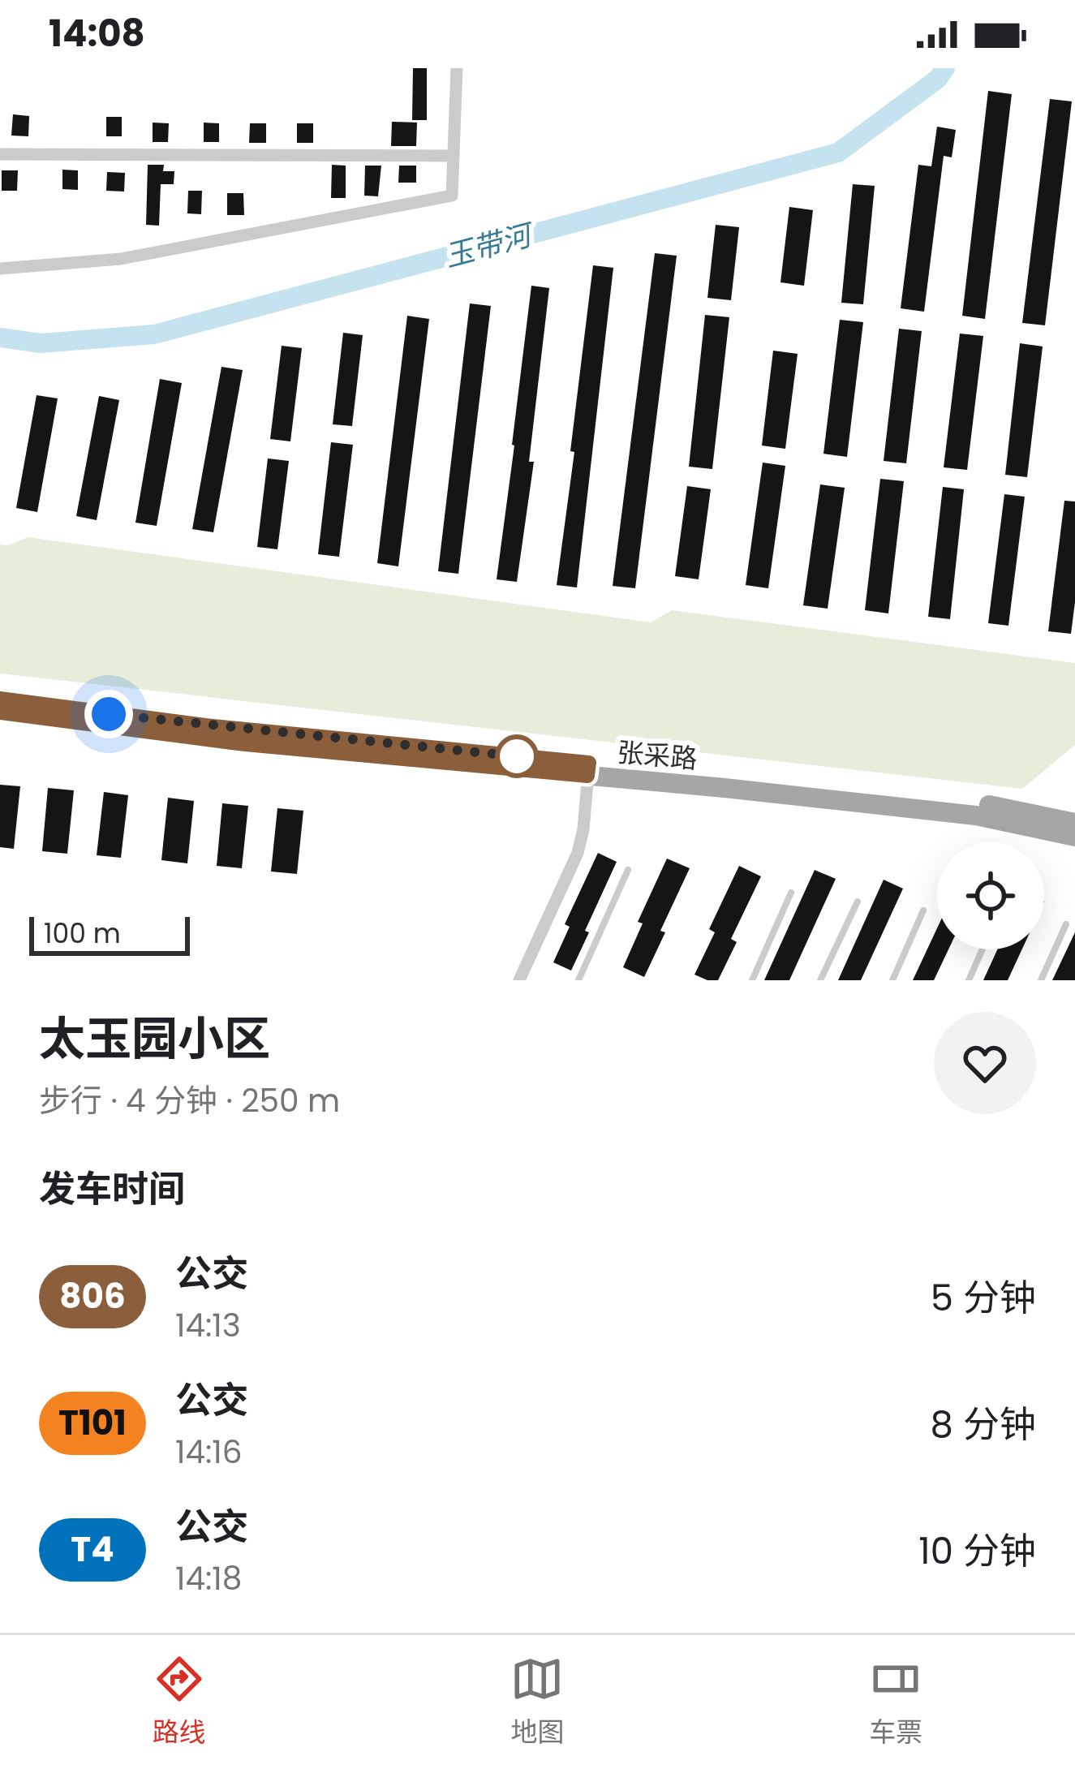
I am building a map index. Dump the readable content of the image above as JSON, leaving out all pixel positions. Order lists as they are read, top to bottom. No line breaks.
{"streets":{"main road":["张采路"]},"water":["玉带河"],"lines":["bus line 806"],"scale_bar":"100 m","page":{"status":"14:08","scale":"100 m","heading":[["太玉园小区","步行 · 4 分钟 · 250 m"],"发车时间"],"list":[{"mark":"806","name":"公交","note":"14:13","value":"5 分钟"},{"mark":"T101","name":"公交","note":"14:16","value":"8 分钟"},{"mark":"T4","name":"公交","note":"14:18","value":"10 分钟"}],"tabs":["路线","地图","车票"]}}
